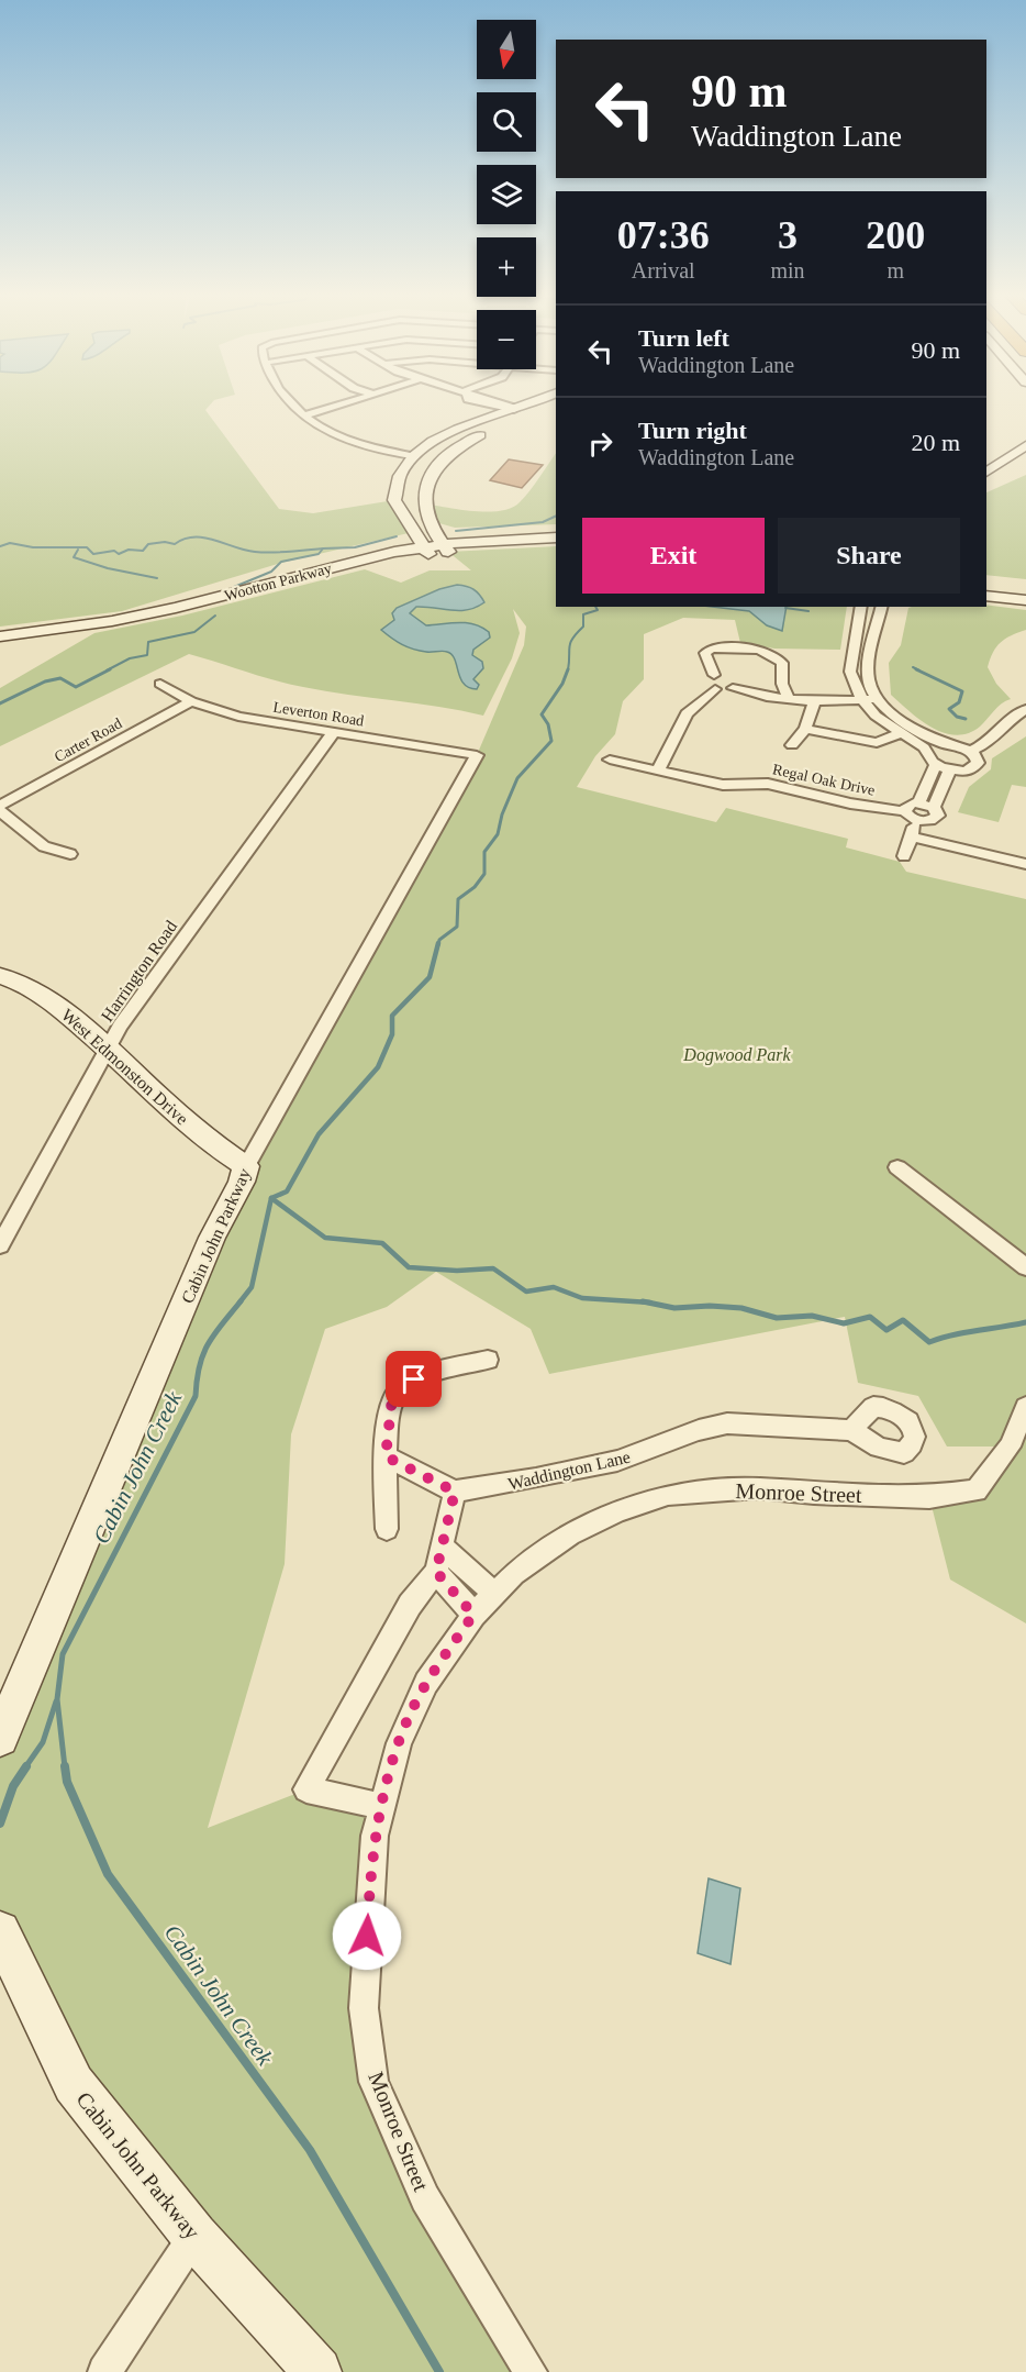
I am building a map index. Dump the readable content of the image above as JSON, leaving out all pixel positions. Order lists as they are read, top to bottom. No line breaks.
{"streets":{"street":["Wootton Parkway","Leverton Road","Carter Road","Regal Oak Drive","Harrington Road","West Edmonston Drive","Cabin John Parkway","Waddington Lane","Monroe Street"]},"crossings":[["Leverton Road","Carter Road"],["Leverton Road","Harrington Road"],["Leverton Road","Cabin John Parkway"],["Harrington Road","West Edmonston Drive"],["West Edmonston Drive","Cabin John Parkway"]],"water":["Cabin John Creek"],"parks":["Dogwood Park"],"north":"bottom","page":{"map_buttons":["+","−"],"turn":["90 m","Waddington Lane"],"eta":["07:36","Arrival","3","min","200","m"],"list":[{"name":"Turn left","note":"Waddington Lane","value":"90 m"},{"name":"Turn right","note":"Waddington Lane","value":"20 m"}],"buttons":["Exit","Share"]}}
